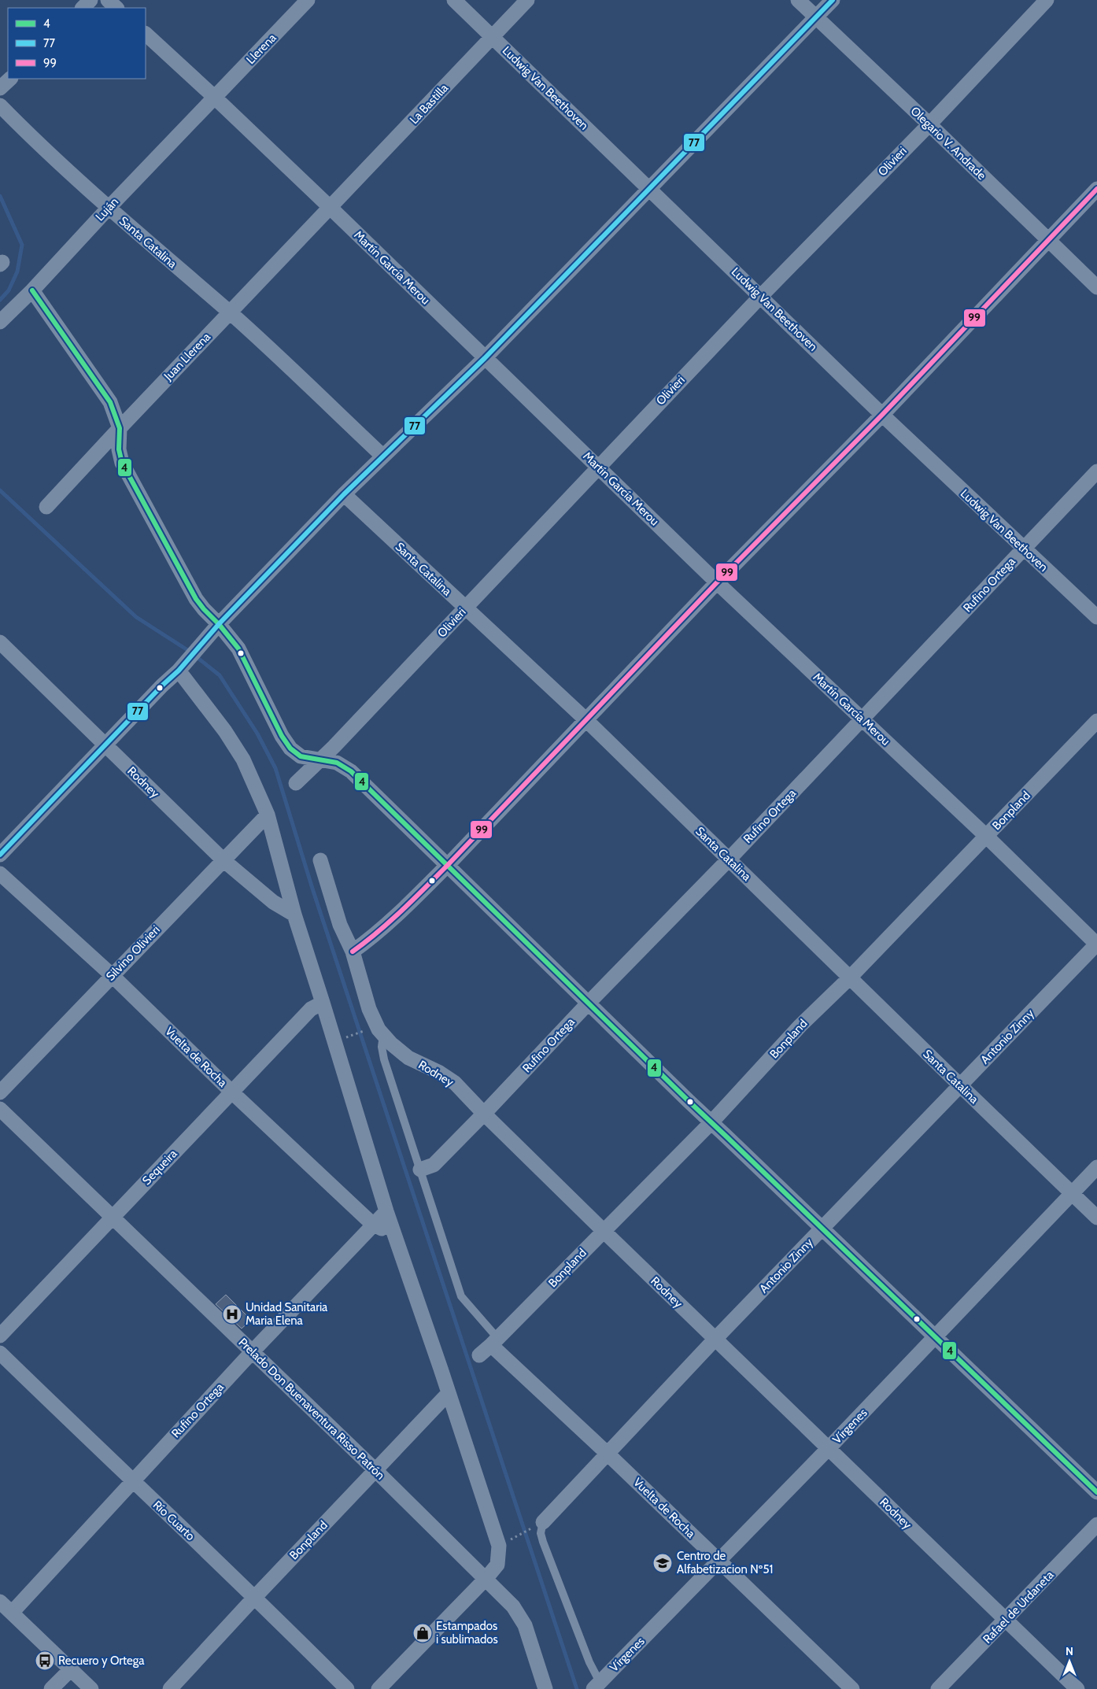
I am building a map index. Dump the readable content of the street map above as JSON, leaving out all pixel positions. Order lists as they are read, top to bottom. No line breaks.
{"streets":{"street":["Llerena","Ludwig Van Beethoven","La Bastilla","Olegario V. Andrade","Olivieri","Luján","Santa Catalina","Martín García Merou","Juan Llerena","Rufino Ortega","Rodney","Bonpland","Silvino Olivieri","Antonio Zinny","Vuelta de Rocha","Sequeira","Prelado Don Buenaventura Risso Patrón","Vírgenes","Río Cuarto","Rafael de Urdaneta"]},"crossings":[["Llerena","Luján"],["Llerena","Martín García Merou"],["Ludwig Van Beethoven","La Bastilla"],["Ludwig Van Beethoven","Olivieri"],["Ludwig Van Beethoven","Rufino Ortega"],["La Bastilla","Martín García Merou"],["La Bastilla","Juan Llerena"],["Olegario V. Andrade","Olivieri"],["Olivieri","Santa Catalina"],["Olivieri","Martín García Merou"],["Luján","Santa Catalina"],["Luján","Martín García Merou"],["Santa Catalina","Juan Llerena"],["Santa Catalina","Rufino Ortega"],["Santa Catalina","Bonpland"],["Santa Catalina","Antonio Zinny"],["Santa Catalina","Vírgenes"],["Martín García Merou","Juan Llerena"],["Martín García Merou","Rufino Ortega"],["Martín García Merou","Bonpland"],["Martín García Merou","Antonio Zinny"],["Rufino Ortega","Rodney"],["Rufino Ortega","Vuelta de Rocha"],["Rufino Ortega","Prelado Don Buenaventura Risso Patrón"],["Rufino Ortega","Río Cuarto"],["Rodney","Bonpland"],["Rodney","Silvino Olivieri"],["Rodney","Antonio Zinny"],["Rodney","Vírgenes"],["Rodney","Rafael de Urdaneta"],["Bonpland","Vuelta de Rocha"],["Bonpland","Prelado Don Buenaventura Risso Patrón"],["Bonpland","Río Cuarto"],["Silvino Olivieri","Vuelta de Rocha"],["Antonio Zinny","Vuelta de Rocha"],["Vuelta de Rocha","Sequeira"],["Vuelta de Rocha","Vírgenes"],["Sequeira","Prelado Don Buenaventura Risso Patrón"]],"places":{"hospital":["Unidad Sanitaria Maria Elena"],"school or university":["Centro de Alfabetizacion Nº51"],"shop":["Estampados i sublimados"],"bus stop":["Recuero y Ortega"]},"lines":["transit line 77","transit line 99","transit line 4"],"legend":["4","77","99"],"north":"top"}
